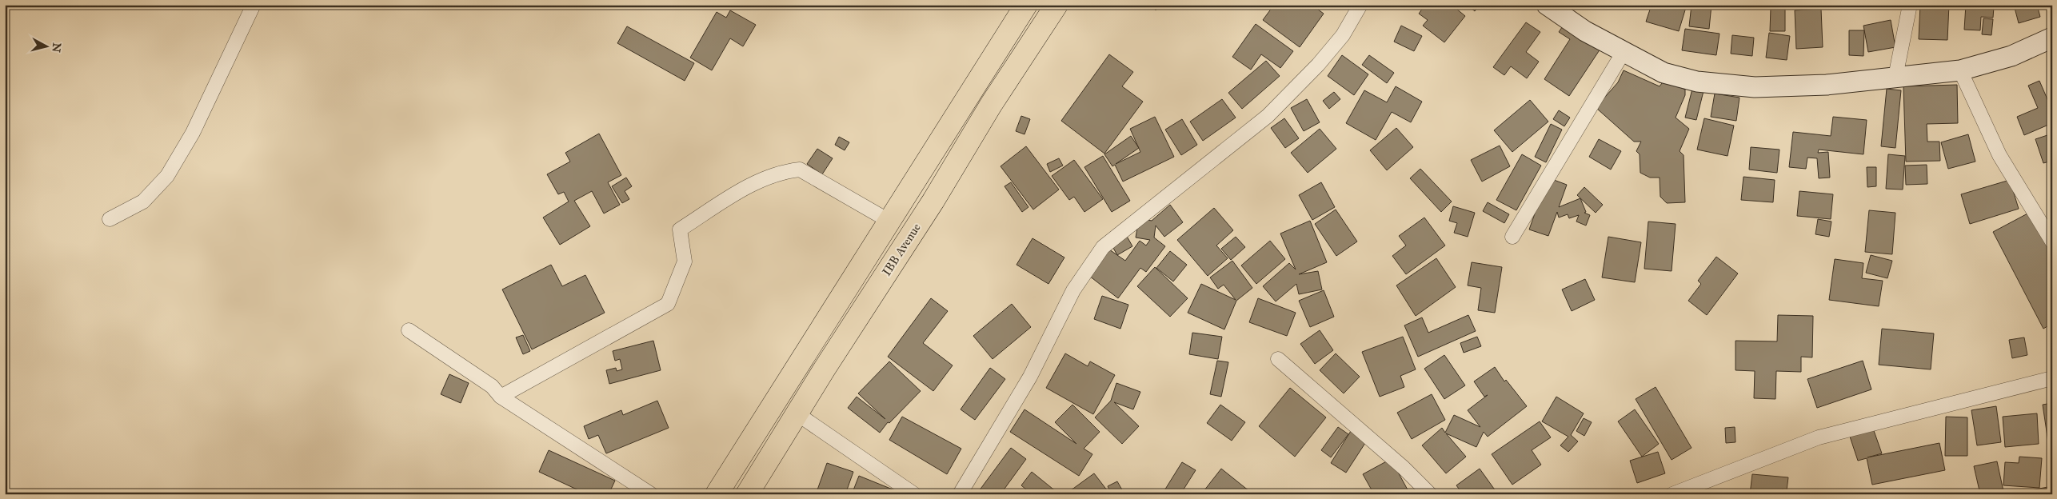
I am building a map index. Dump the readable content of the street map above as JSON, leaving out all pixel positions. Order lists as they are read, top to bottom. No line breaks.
{"streets":{"main road":["IBB Avenue"]},"north":"right"}
